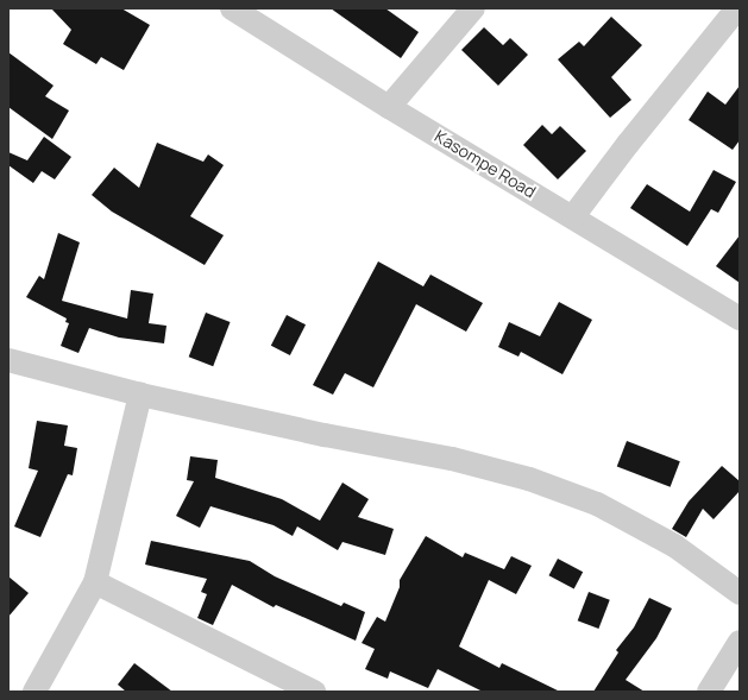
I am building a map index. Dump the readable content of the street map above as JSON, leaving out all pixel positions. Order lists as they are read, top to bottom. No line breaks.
{"streets":{"street":["Kasompe Road"]}}
